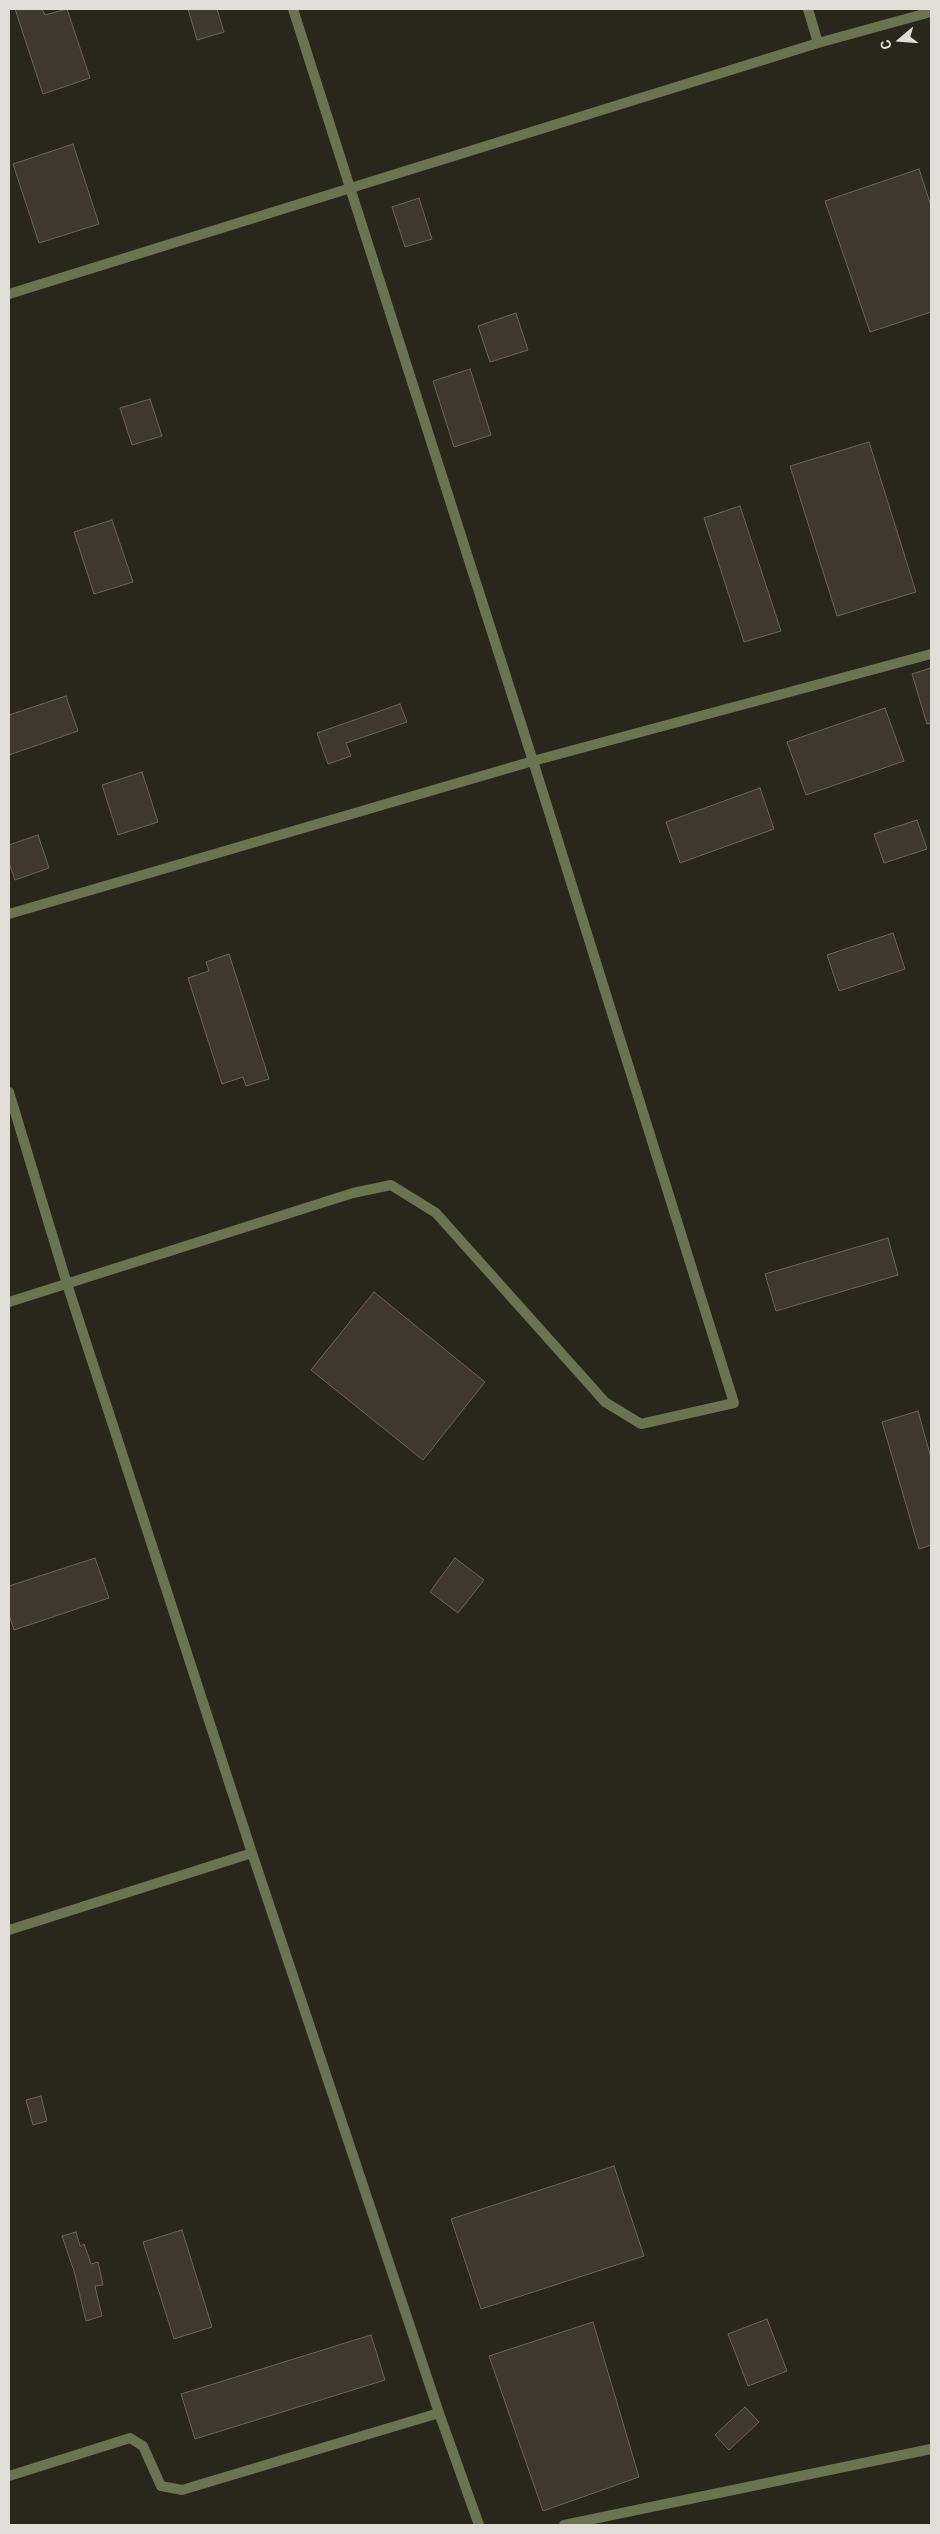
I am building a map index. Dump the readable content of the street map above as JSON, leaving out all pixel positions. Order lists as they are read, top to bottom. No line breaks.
{"north":"left"}
